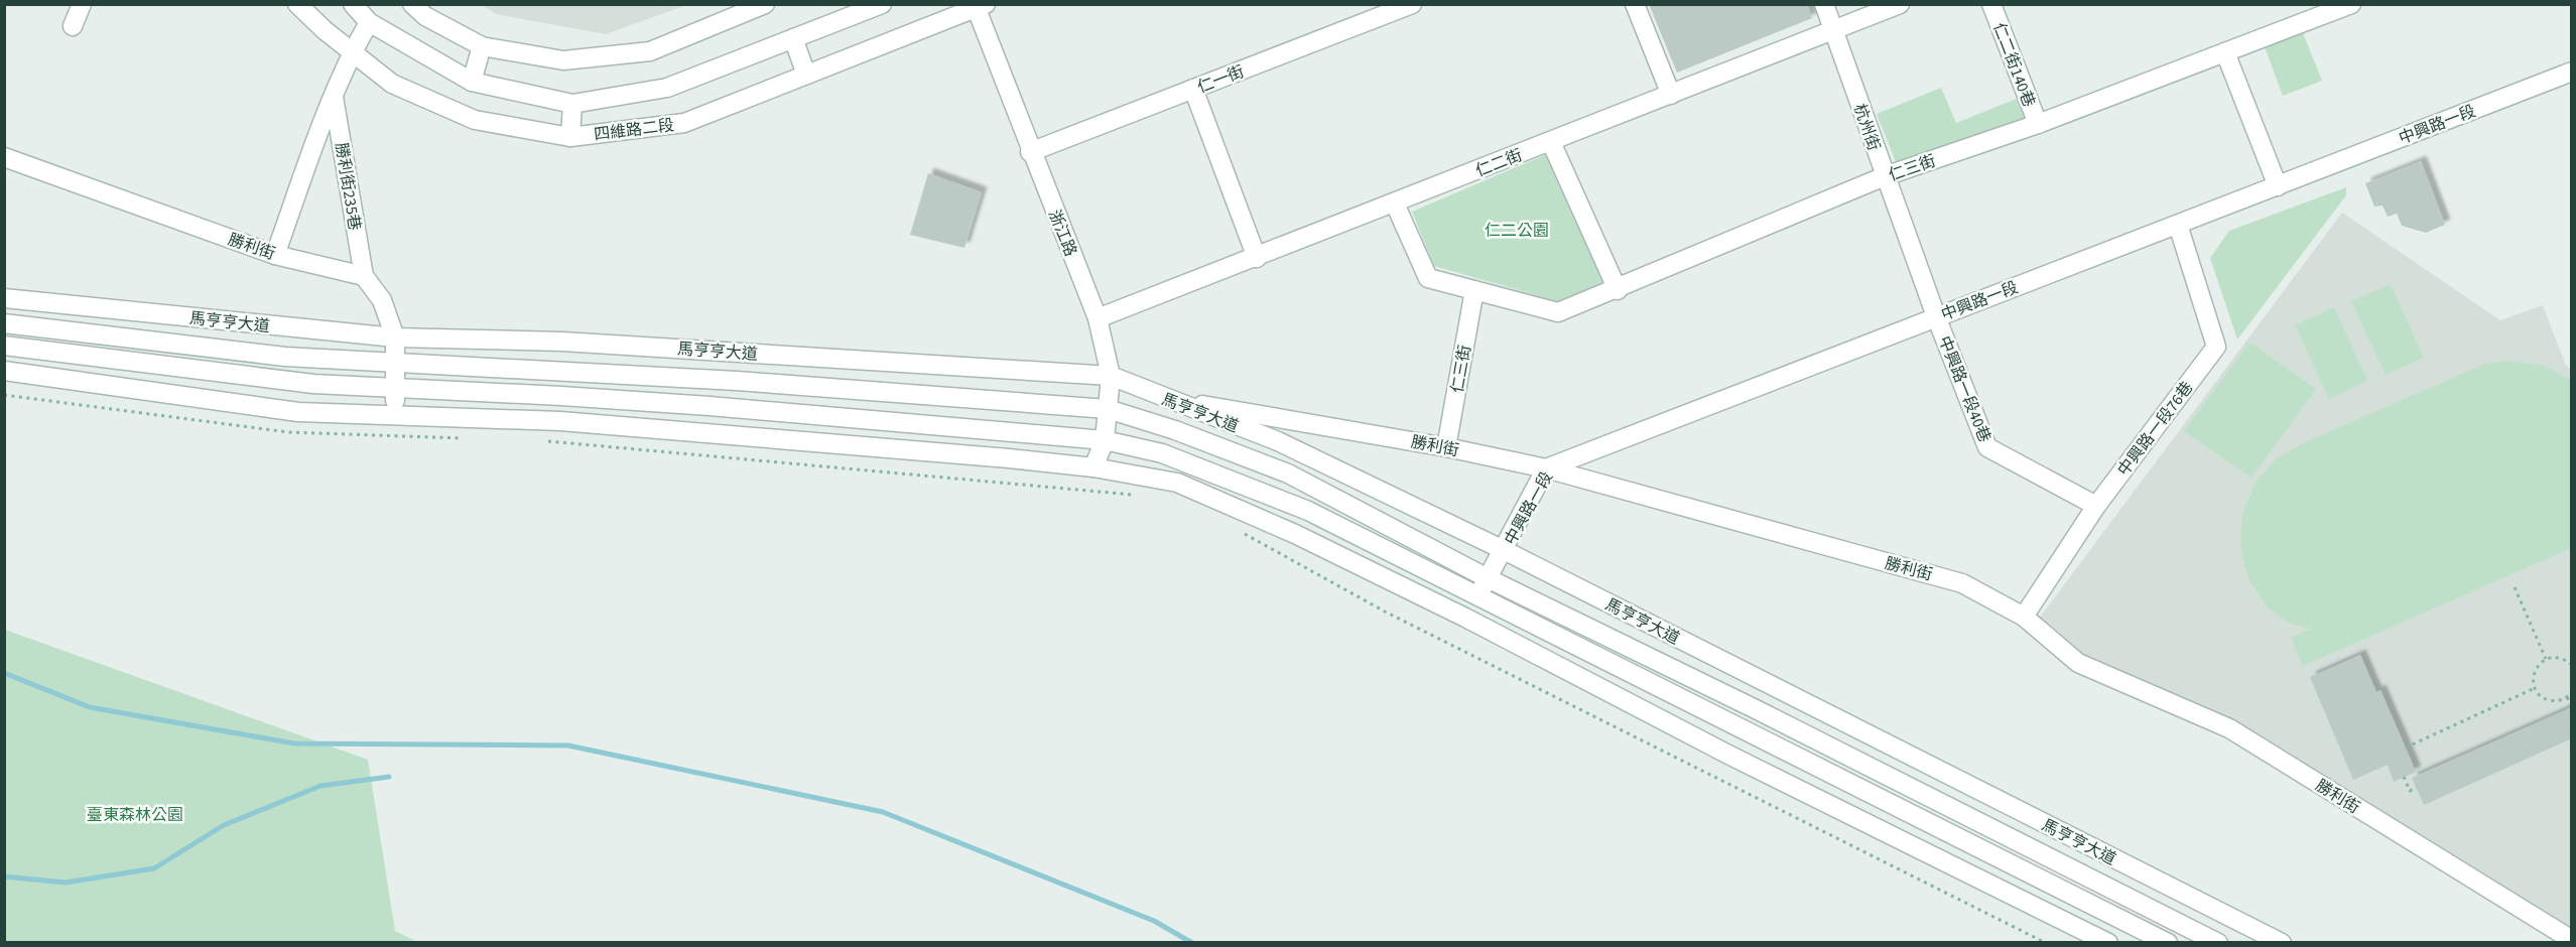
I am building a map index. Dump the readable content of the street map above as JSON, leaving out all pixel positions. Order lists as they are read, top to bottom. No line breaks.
{"streets":{"street":["仁二街140巷","仁一街","中興路一段","杭州街","四維路二段","仁二街","仁三街","勝利街235巷","浙江路","勝利街","馬亨亨大道","中興路一段40巷","中興路一段76巷"]},"crossings":[["仁二街140巷","仁三街"],["仁一街","浙江路"],["中興路一段","杭州街"],["中興路一段","勝利街"],["中興路一段","馬亨亨大道"],["中興路一段","中興路一段40巷"],["中興路一段","中興路一段76巷"],["杭州街","仁二街"],["杭州街","仁三街"],["杭州街","中興路一段40巷"],["四維路二段","浙江路"],["仁二街","仁三街"],["仁二街","浙江路"],["仁三街","勝利街"],["勝利街235巷","勝利街"],["浙江路","馬亨亨大道"],["勝利街","馬亨亨大道"],["勝利街","中興路一段76巷"],["中興路一段40巷","中興路一段76巷"]],"parks":["仁二公園","臺東森林公園"]}
